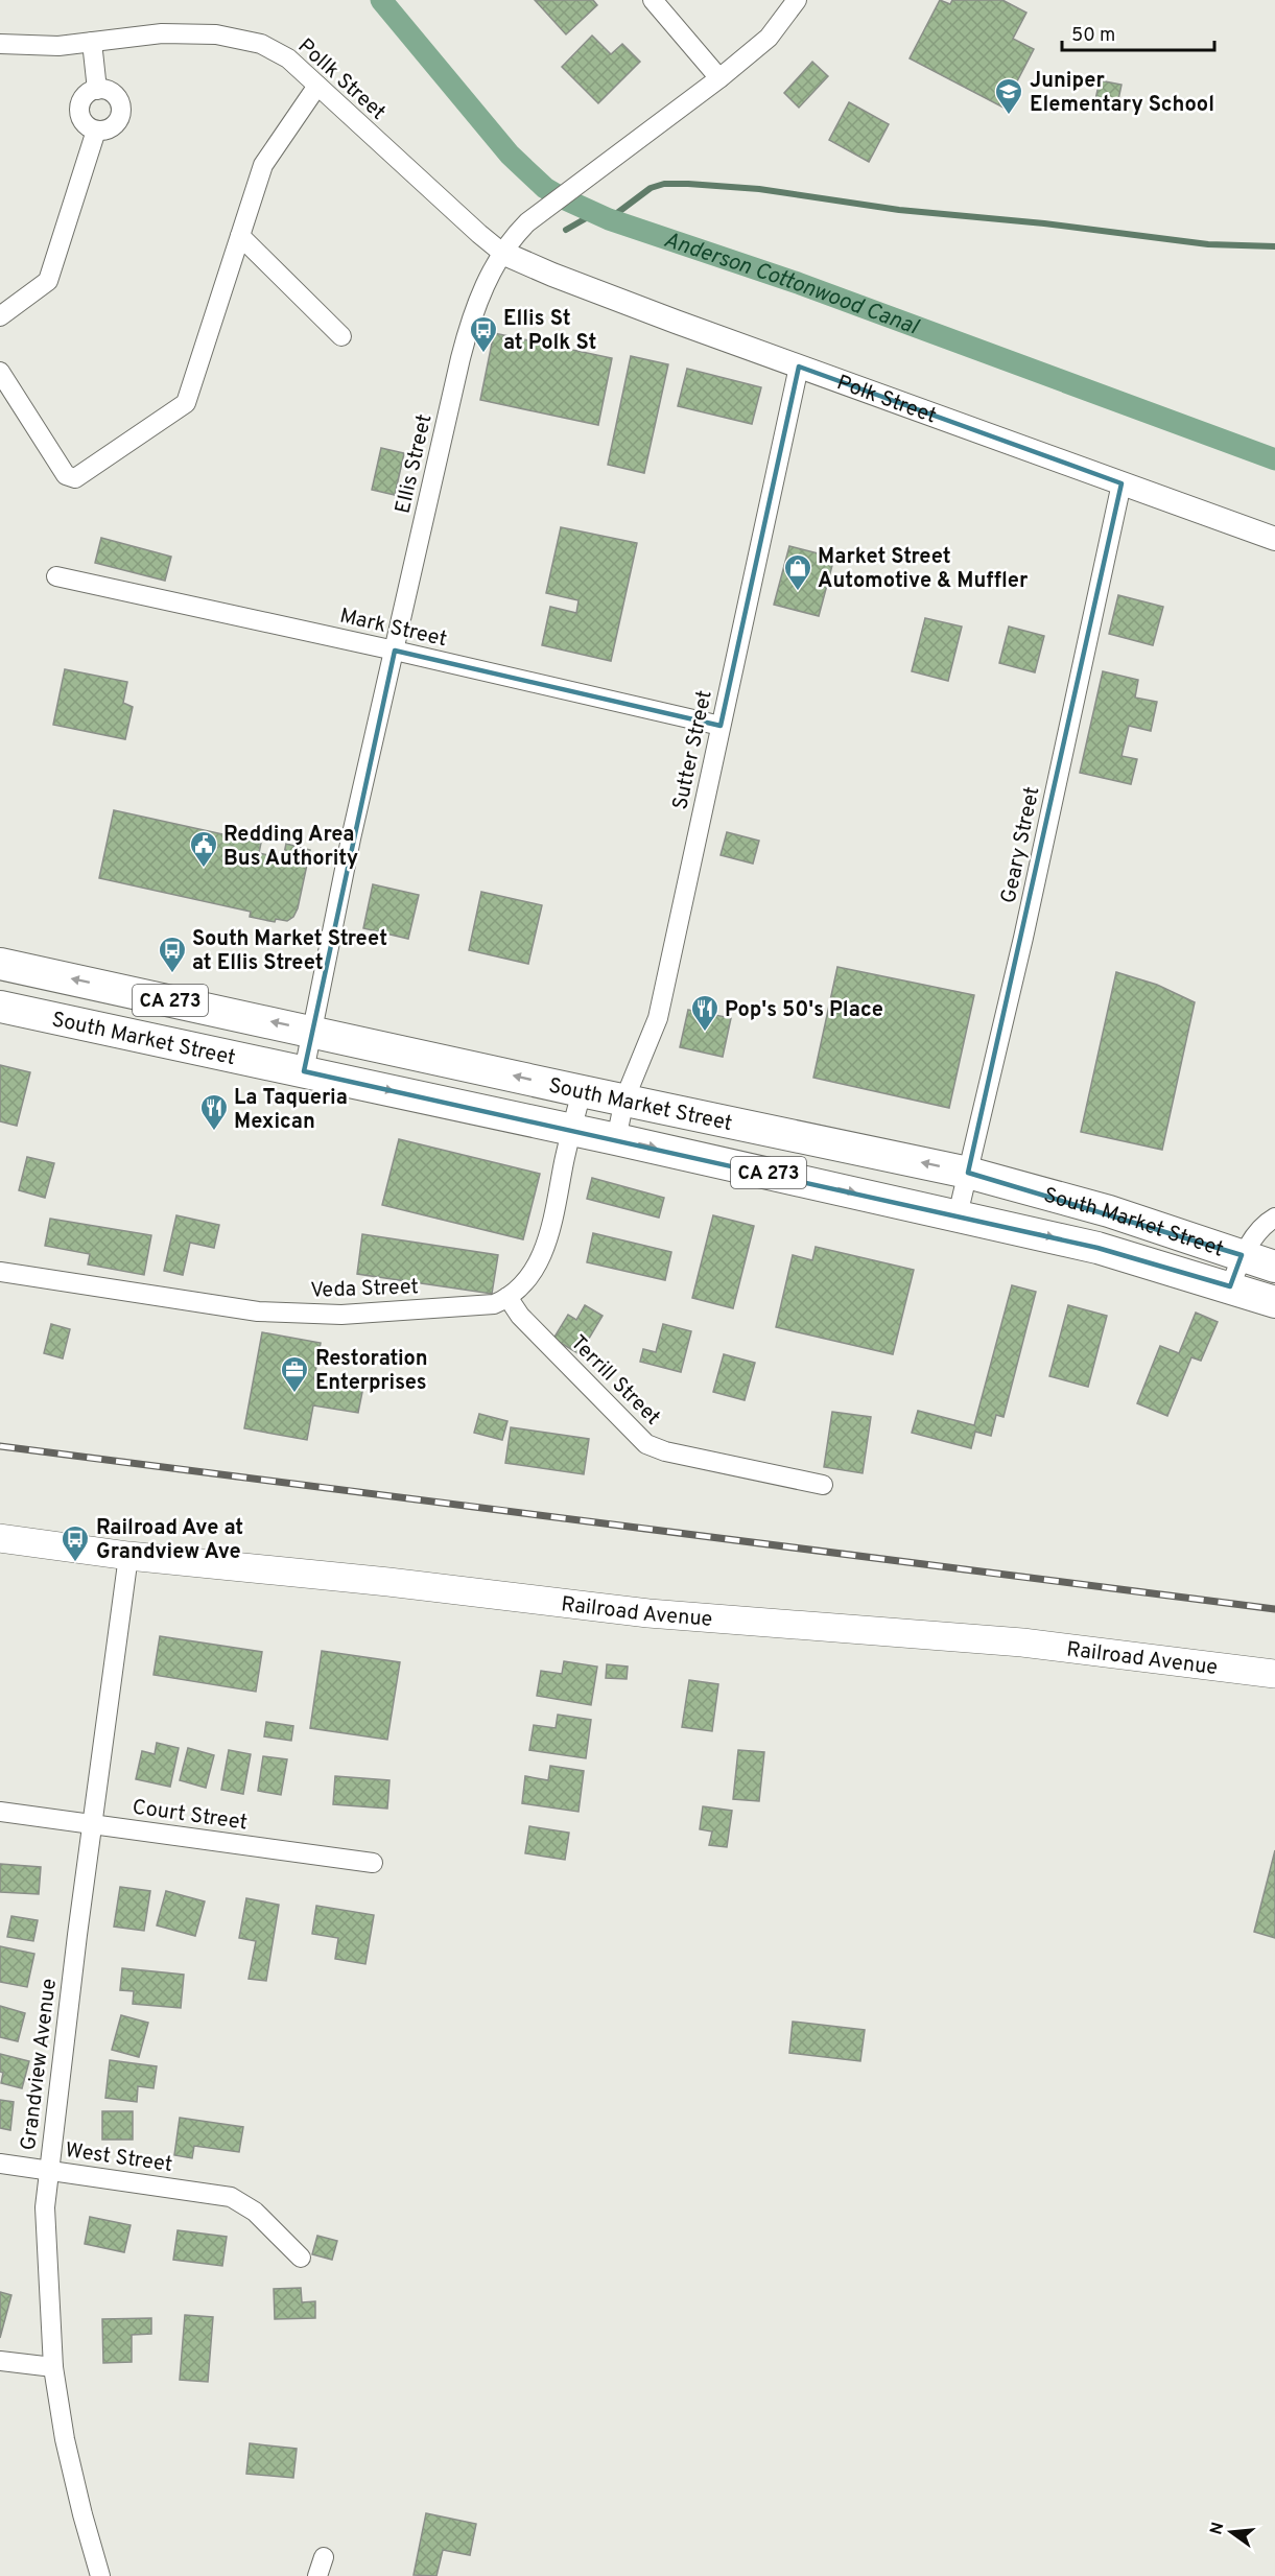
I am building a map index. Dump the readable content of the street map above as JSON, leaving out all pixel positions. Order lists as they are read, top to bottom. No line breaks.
{"streets":{"main road":["CA 273","South Market Street","Railroad Avenue"],"street":["Pollk Street","Polk Street","Ellis Street","Mark Street","Sutter Street","Geary Street","Veda Street","Terrill Street","Court Street","Grandview Avenue","West Street"]},"crossings":[["Pollk Street","Polk Street"],["Pollk Street","Ellis Street"],["Polk Street","Ellis Street"],["Polk Street","Sutter Street"],["Polk Street","Geary Street"],["Ellis Street","Mark Street"],["Ellis Street","South Market Street"],["Mark Street","Sutter Street"],["Sutter Street","South Market Street"],["Geary Street","South Market Street"],["South Market Street","Veda Street"],["Veda Street","Terrill Street"],["Railroad Avenue","Grandview Avenue"],["Court Street","Grandview Avenue"],["Grandview Avenue","West Street"]],"water":["Anderson Cottonwood Canal"],"places":{"school or university":["Juniper Elementary School"],"bus stop":["Ellis St at Polk St","South Market Street at Ellis Street","Railroad Ave at Grandview Ave"],"shop":["Market Street Automotive & Muffler"],"public building":["Redding Area Bus Authority"],"restaurant":["Pop's 50's Place","La Taqueria Mexican"],"office":["Restoration Enterprises"]},"scale_bar":"50 m","north":"left"}
